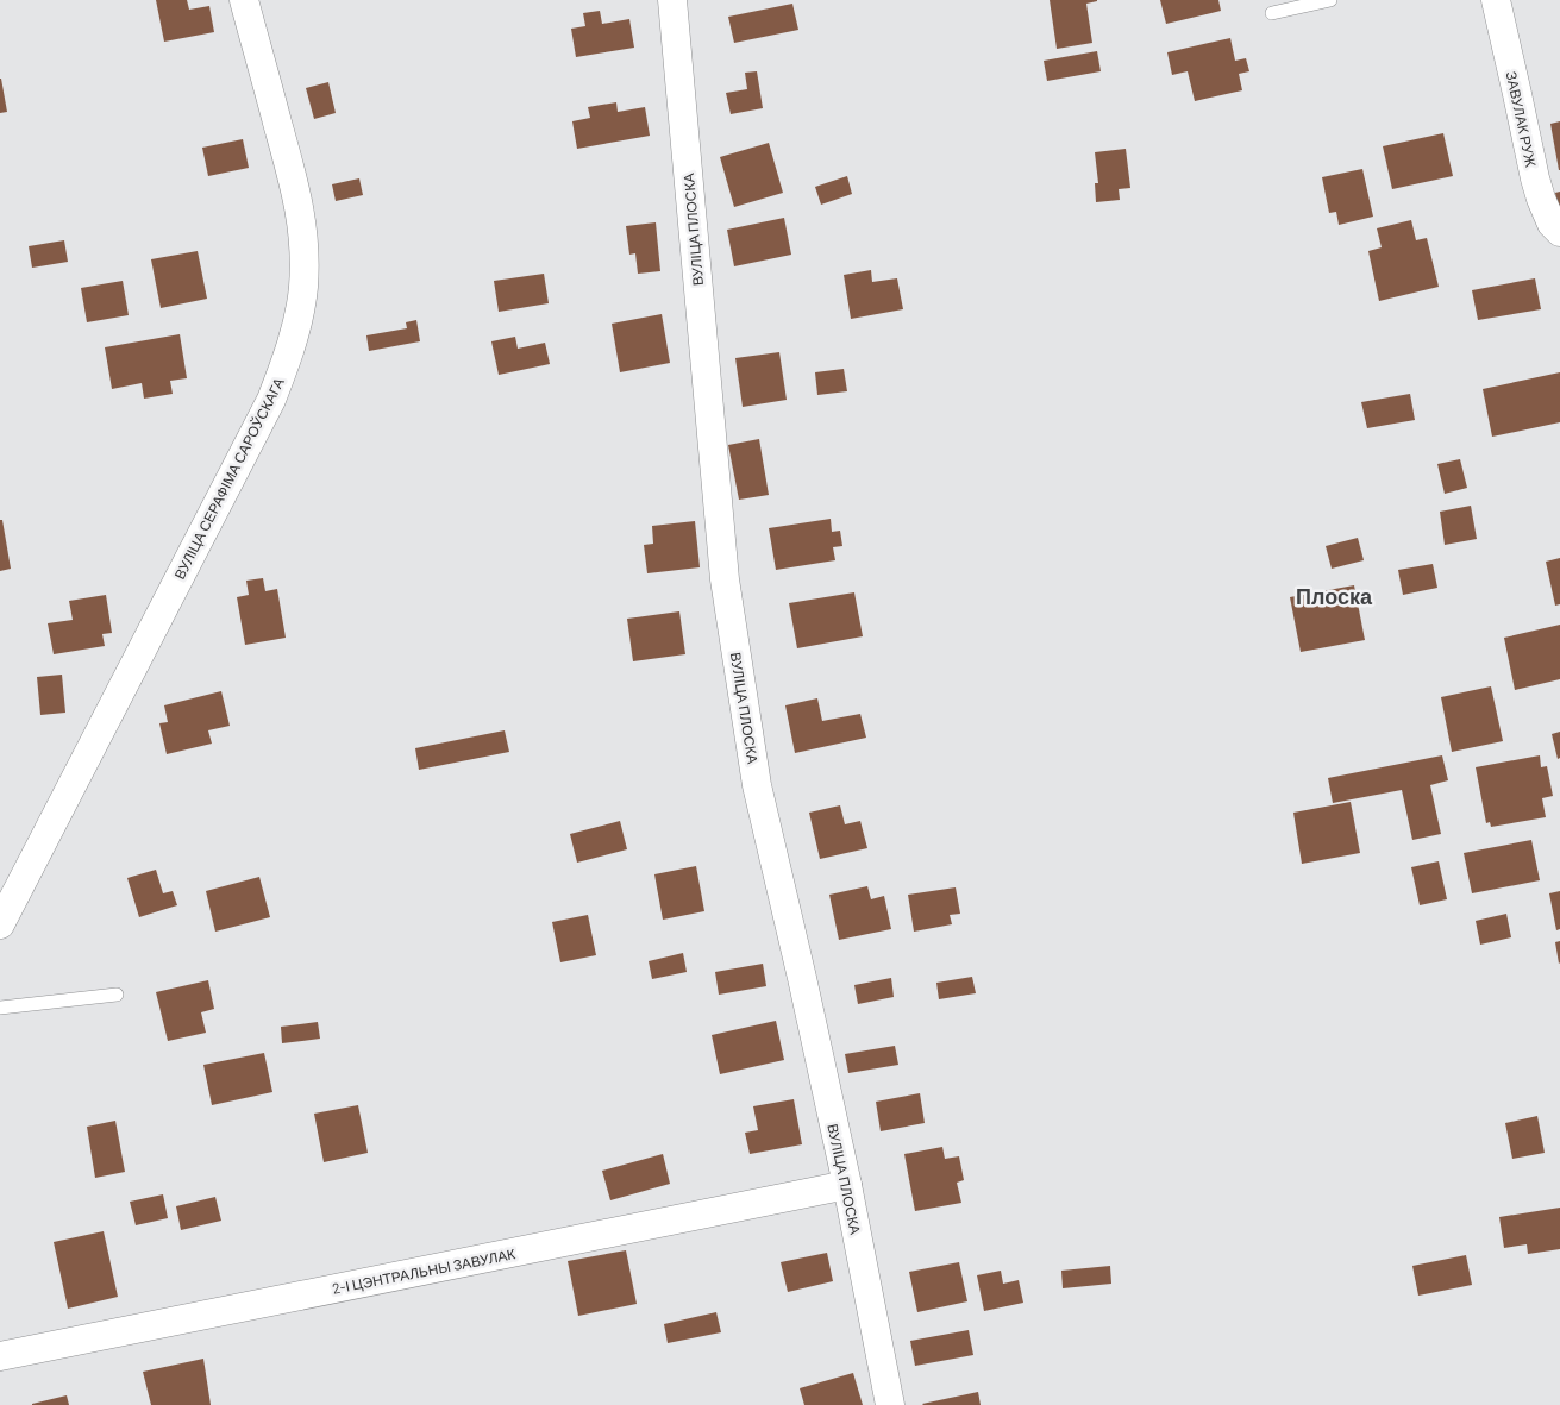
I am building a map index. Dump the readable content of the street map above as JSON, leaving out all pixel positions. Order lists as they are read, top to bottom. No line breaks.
{"streets":{"street":["ЗАВУЛАК РУЖ","ВУЛІЦА ПЛОСКА","ВУЛІЦА СЕРАФІМА САРОЎСКАГА","2-І ЦЭНТРАЛЬНЫ ЗАВУЛАК"]},"crossings":[["ВУЛІЦА ПЛОСКА","2-І ЦЭНТРАЛЬНЫ ЗАВУЛАК"]],"districts":["Плоска"]}
